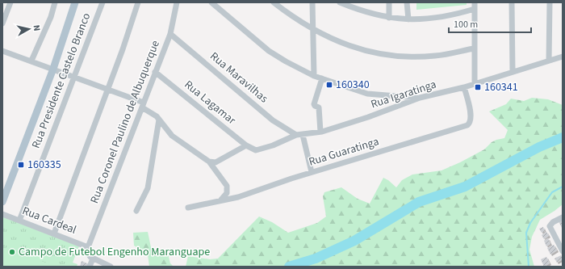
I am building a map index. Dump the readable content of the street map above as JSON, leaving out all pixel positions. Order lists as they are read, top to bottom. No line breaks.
{"streets":{"street":["Rua Maravilhas","Rua Presidente Castelo Branco","Rua Igaratinga","Rua Lagamar","Rua Coronel Paulino de Albuquerque","Rua Guaratinga","Rua Cardeal"]},"crossings":[["Rua Maravilhas","Rua Igaratinga"],["Rua Maravilhas","Rua Coronel Paulino de Albuquerque"],["Rua Presidente Castelo Branco","Rua Cardeal"],["Rua Igaratinga","Rua Lagamar"],["Rua Igaratinga","Rua Guaratinga"],["Rua Lagamar","Rua Coronel Paulino de Albuquerque"],["Rua Coronel Paulino de Albuquerque","Rua Cardeal"]],"places":{"transit":["160340","160341","160335"],"other":["Campo de Futebol Engenho Maranguape"]},"scale_bar":"100 m","north":"right"}
